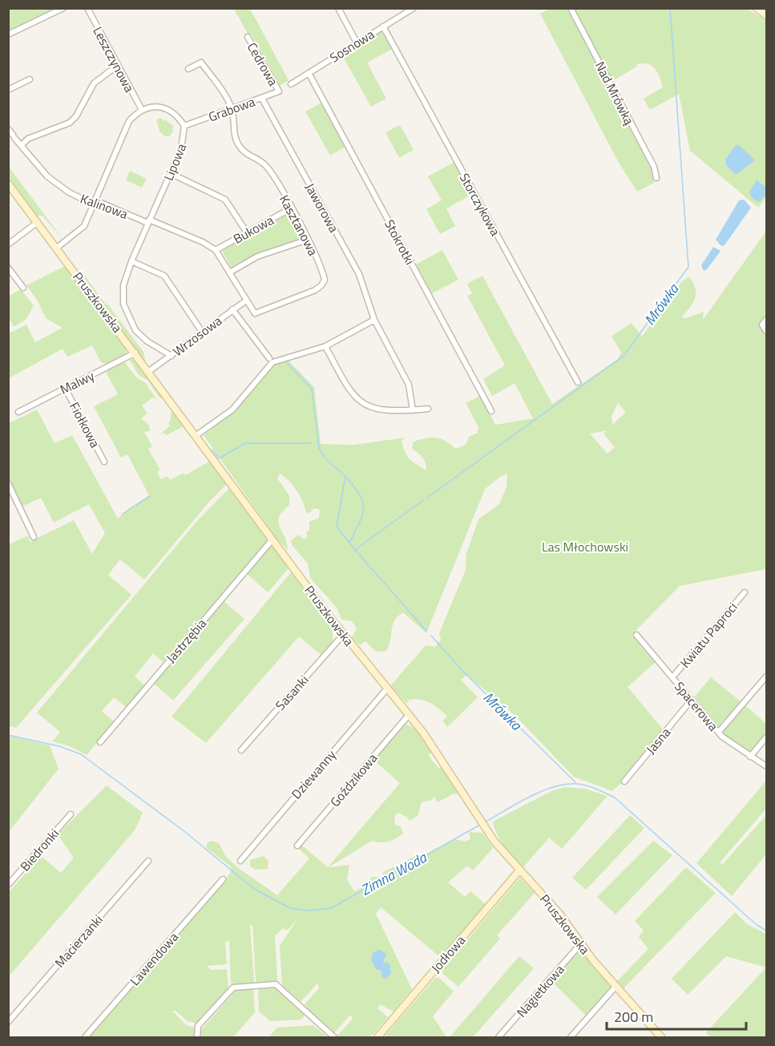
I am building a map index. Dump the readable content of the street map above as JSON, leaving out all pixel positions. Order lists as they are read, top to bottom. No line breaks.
{"streets":{"street":["Sosnowa","Leszczynowa","Cedrowa","Nad Mrówką","Grabowa","Lipowa","Storczykowa","Kalinowa","Jaworowa","Kasztanowa","Bukowa","Stokrotki","Pruszkowska","Wrzosowa","Malwy","Fiołkowa","Kwiatu Paproci","Jastrzębia","Sasanki","Spacerowa","Jasna","Dziewanny","Goździkowa","Biedronki","Macierzanki","Jodłowa","Lawendowa","Nagietkowa"]},"crossings":[["Sosnowa","Storczykowa"],["Sosnowa","Stokrotki"],["Leszczynowa","Lipowa"],["Cedrowa","Grabowa"],["Grabowa","Lipowa"],["Grabowa","Jaworowa"],["Grabowa","Kasztanowa"],["Lipowa","Kalinowa"],["Lipowa","Wrzosowa"],["Kalinowa","Bukowa"],["Kasztanowa","Bukowa"],["Kasztanowa","Wrzosowa"],["Pruszkowska","Wrzosowa"],["Pruszkowska","Malwy"],["Pruszkowska","Jastrzębia"],["Pruszkowska","Sasanki"],["Pruszkowska","Dziewanny"],["Pruszkowska","Goździkowa"],["Pruszkowska","Jodłowa"],["Pruszkowska","Nagietkowa"],["Malwy","Fiołkowa"],["Kwiatu Paproci","Spacerowa"],["Spacerowa","Jasna"]],"water":["Mrówka","Zimna Woda"],"parks":["Las Młochowski"],"scale_bar":"200 m"}
